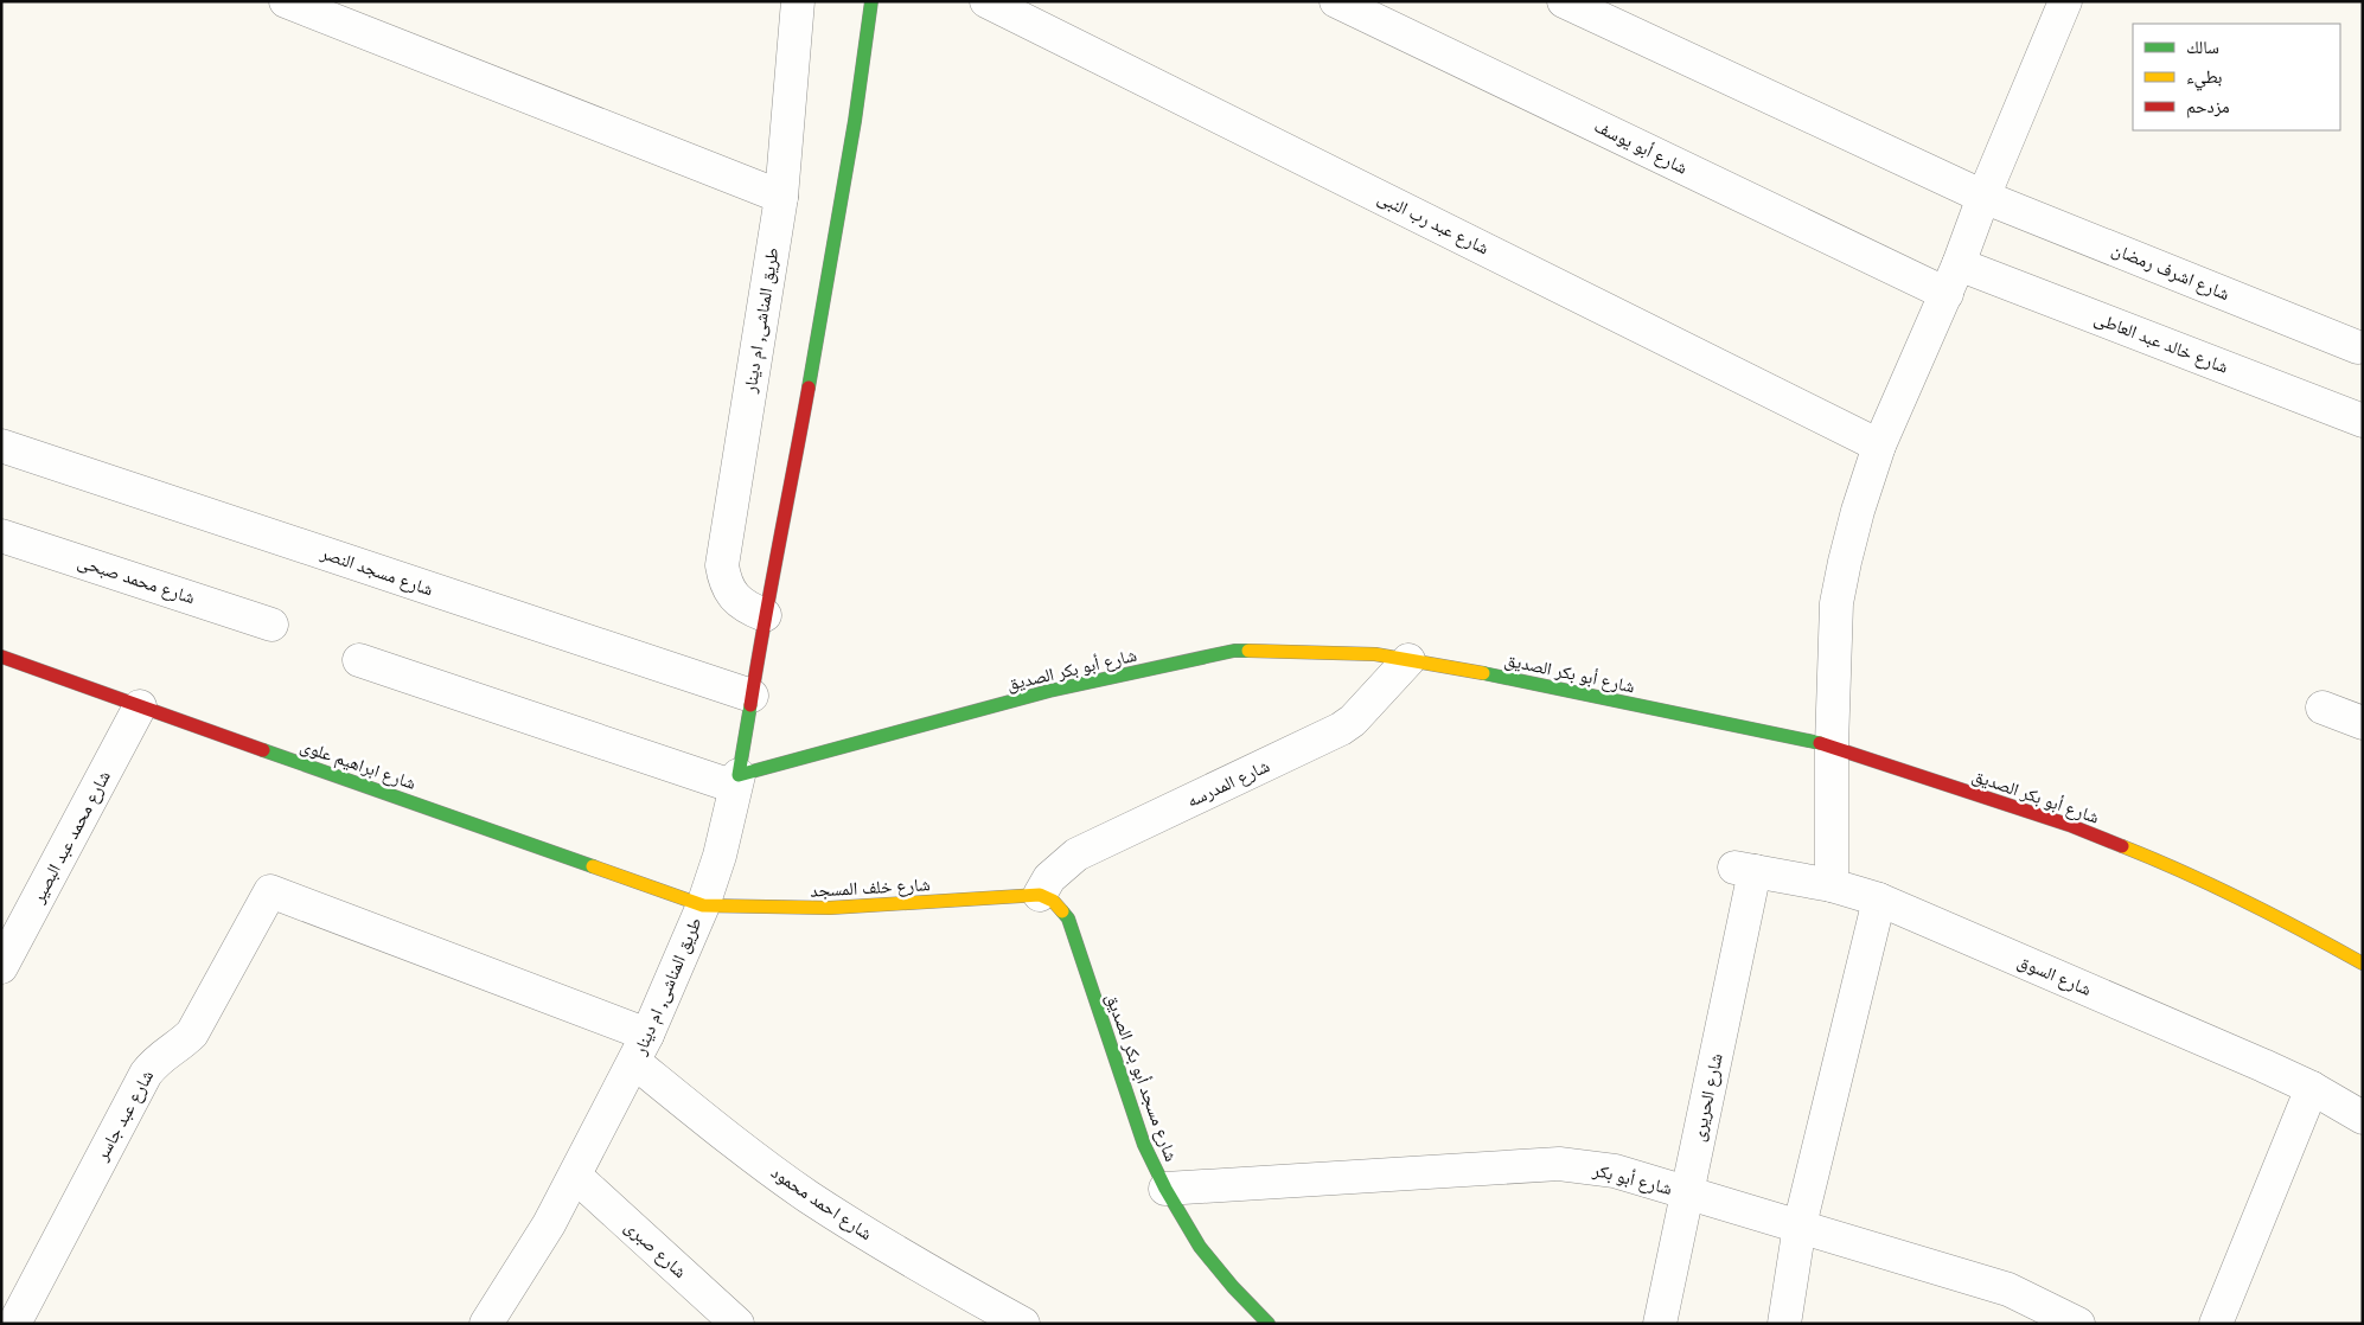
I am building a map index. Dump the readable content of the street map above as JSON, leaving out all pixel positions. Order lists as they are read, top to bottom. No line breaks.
{"streets":{"street":["شارع أبو يوسف","شارع عبد رب النبى","شارع اشرف رمضان","طريق المناشى, ام دينار","شارع خالد عبد العاطى","شارع مسجد النصر","شارع محمد صبحى","شارع أبو بكر الصديق","شارع ابراهيم علوى","شارع المدرسه","شارع محمد عبد البصير","شارع خلف المسجد","شارع السوق","شارع مسجد أبو بكر الصديق","شارع الحريرى","شارع عبد جاسر","شارع أبو بكر","شارع احمد محمود","شارع صبرى"]},"crossings":[["طريق المناشى, ام دينار","شارع مسجد النصر"],["طريق المناشى, ام دينار","شارع أبو بكر الصديق"],["طريق المناشى, ام دينار","شارع ابراهيم علوى"],["طريق المناشى, ام دينار","شارع خلف المسجد"],["طريق المناشى, ام دينار","شارع احمد محمود"],["طريق المناشى, ام دينار","شارع صبرى"],["شارع أبو بكر الصديق","شارع المدرسه"],["شارع ابراهيم علوى","شارع محمد عبد البصير"],["شارع ابراهيم علوى","شارع خلف المسجد"],["شارع المدرسه","شارع خلف المسجد"],["شارع المدرسه","شارع مسجد أبو بكر الصديق"],["شارع خلف المسجد","شارع مسجد أبو بكر الصديق"],["شارع السوق","شارع الحريرى"],["شارع مسجد أبو بكر الصديق","شارع أبو بكر"],["شارع الحريرى","شارع أبو بكر"],["شارع عبد جاسر","شارع احمد محمود"]],"legend":["سالك","بطيء","مزدحم"]}
